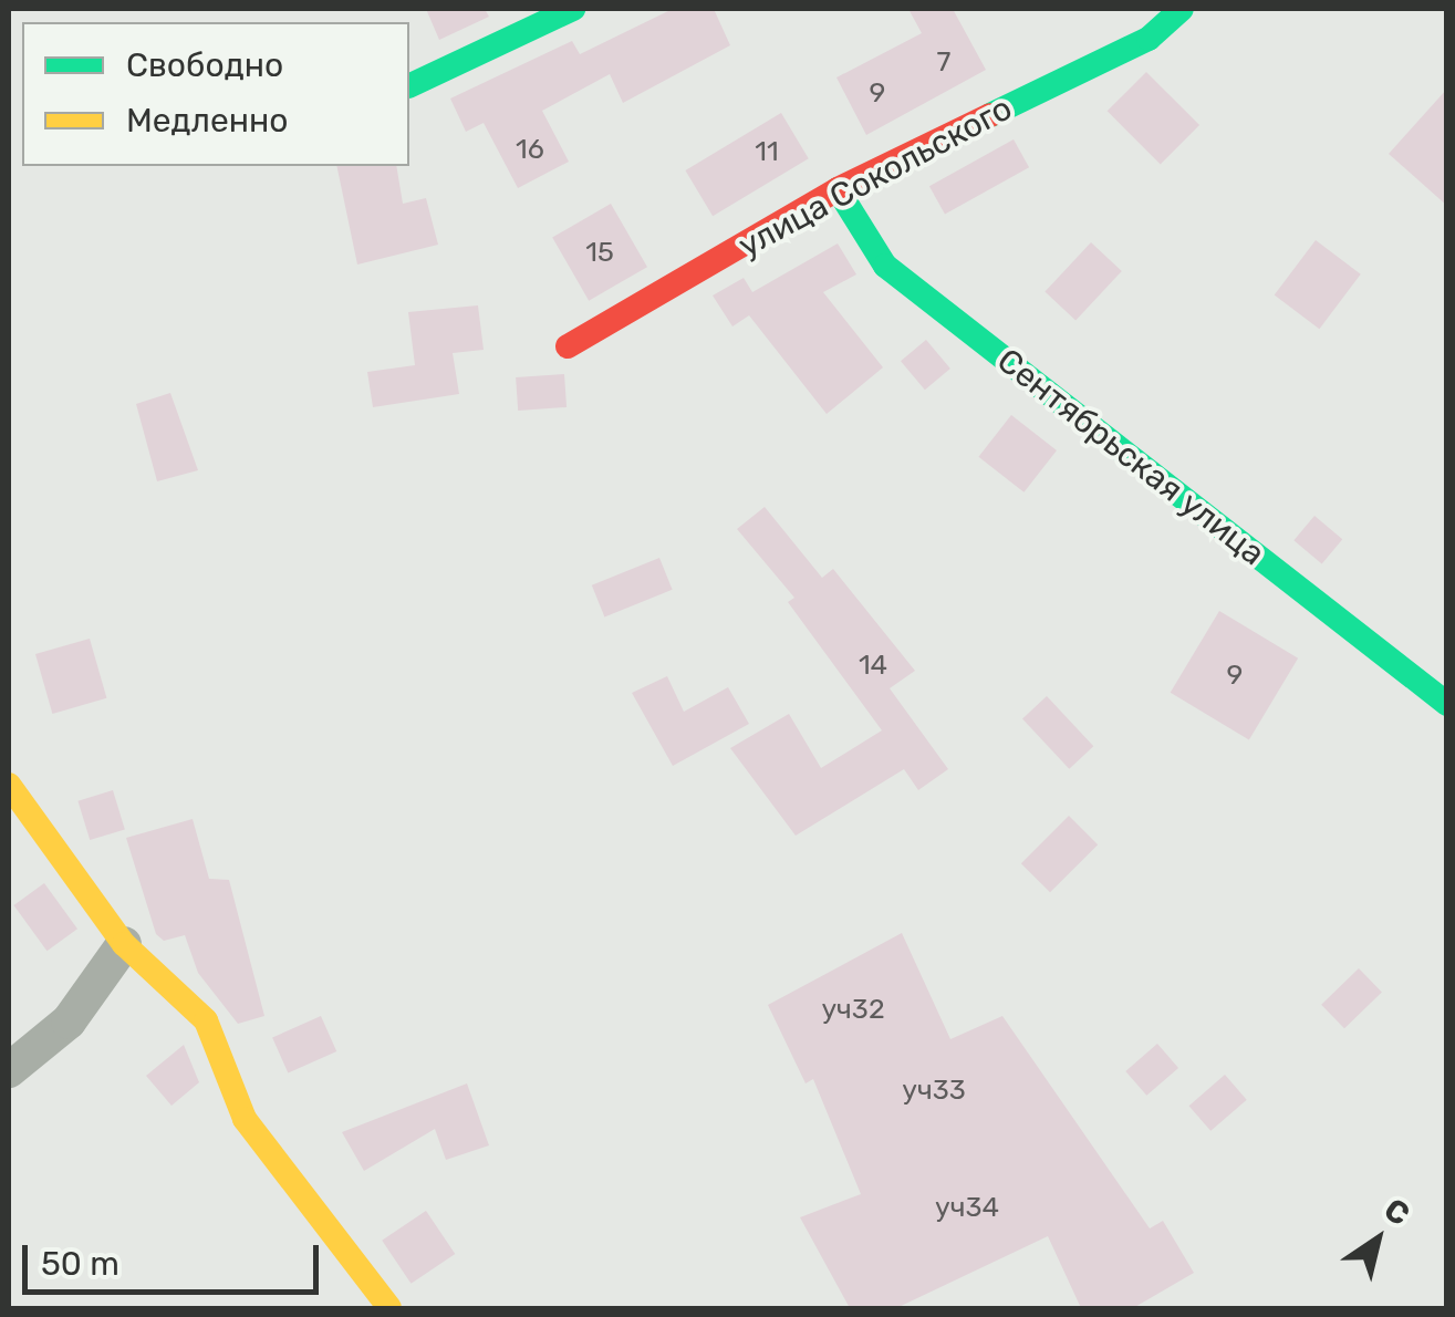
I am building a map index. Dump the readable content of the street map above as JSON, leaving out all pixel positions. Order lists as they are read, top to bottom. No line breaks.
{"streets":{"street":["улица Сокольского","Сентябрьская улица"]},"crossings":[["улица Сокольского","Сентябрьская улица"]],"house_numbers":["7","9","16","11","15","14","9","уч32","уч33","уч34"],"legend":["Свободно","Медленно"],"scale_bar":"50 m","north":"top right"}
